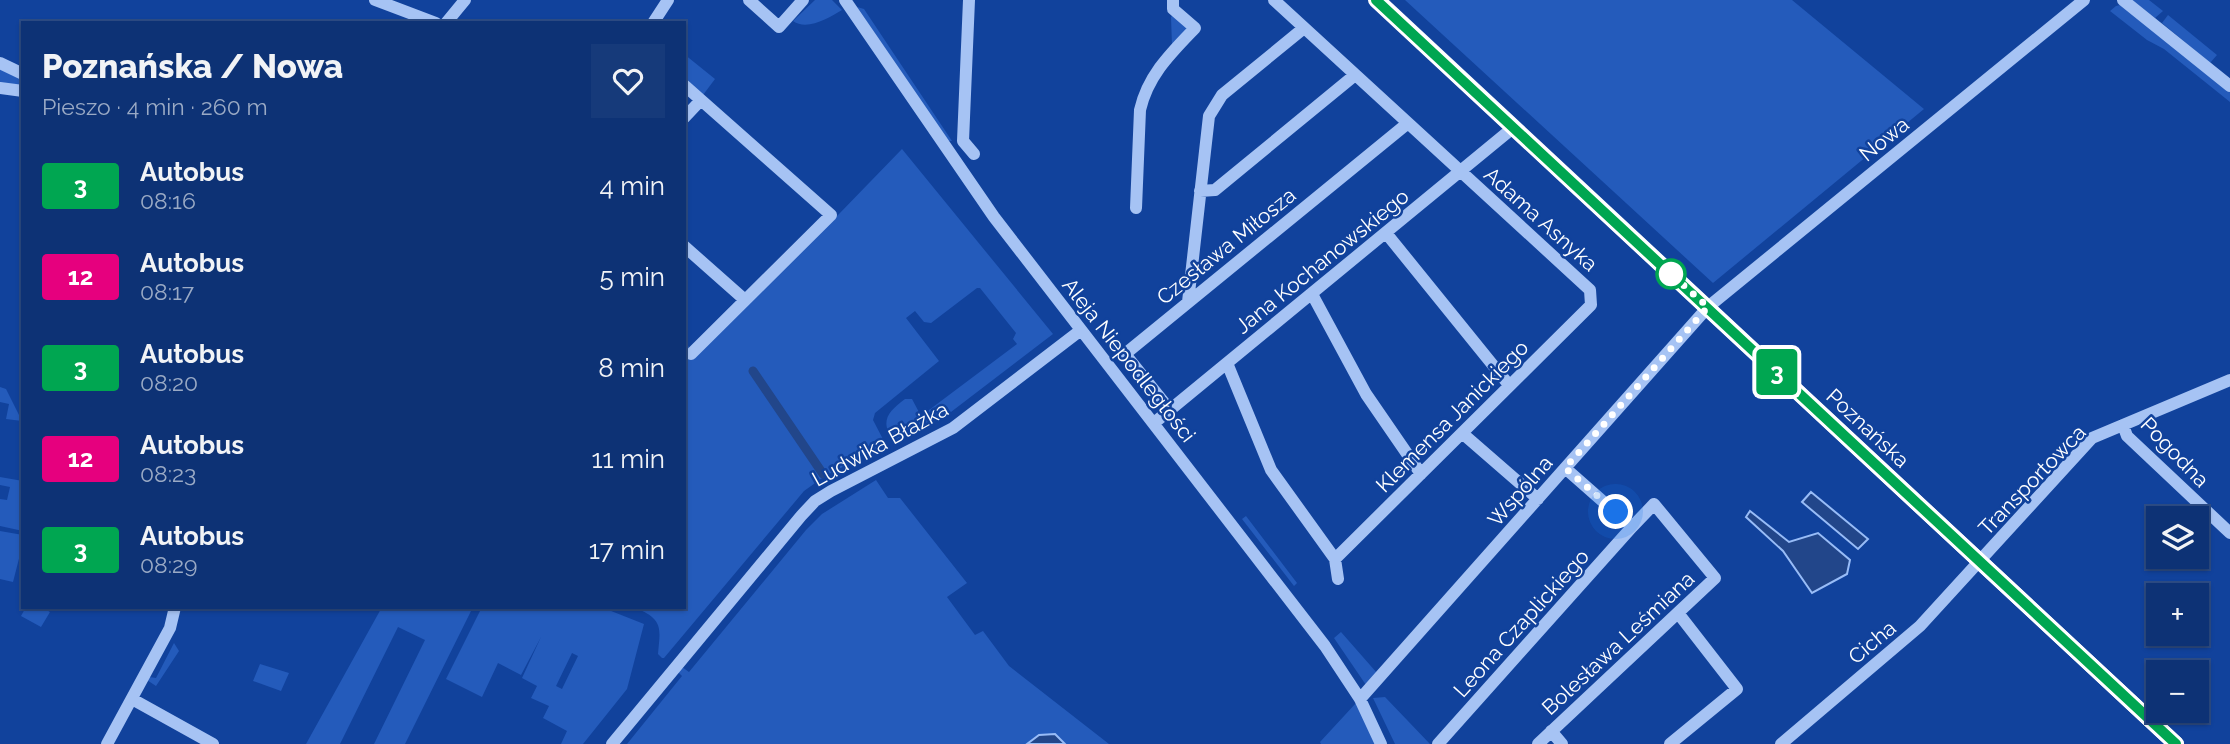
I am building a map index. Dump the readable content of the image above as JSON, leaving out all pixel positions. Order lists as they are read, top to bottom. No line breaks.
{"streets":{"main road":["Poznańska"],"street":["Nowa","Adama Asnyka","Czesława Miłosza","Jana Kochanowskiego","Aleja Niepodległości","Klemensa Janickiego","Ludwika Błażka","Pogodna","Transportowca","Wspólna","Leona Czaplickiego","Cicha","Bolesława Leśmiana"]},"crossings":[["Nowa","Poznańska"],["Nowa","Wspólna"],["Adama Asnyka","Czesława Miłosza"],["Adama Asnyka","Jana Kochanowskiego"],["Adama Asnyka","Klemensa Janickiego"],["Czesława Miłosza","Jana Kochanowskiego"],["Jana Kochanowskiego","Aleja Niepodległości"],["Jana Kochanowskiego","Poznańska"],["Aleja Niepodległości","Ludwika Błażka"],["Aleja Niepodległości","Wspólna"],["Poznańska","Transportowca"],["Poznańska","Wspólna"],["Poznańska","Cicha"],["Pogodna","Transportowca"],["Transportowca","Cicha"],["Leona Czaplickiego","Bolesława Leśmiana"]],"lines":["bus line 3"],"page":{"on_map":"3","heading":["Poznańska / Nowa","Pieszo · 4 min · 260 m"],"list":[{"mark":"3","name":"Autobus","note":"08:16","value":"4 min"},{"mark":"12","name":"Autobus","note":"08:17","value":"5 min"},{"mark":"3","name":"Autobus","note":"08:20","value":"8 min"},{"mark":"12","name":"Autobus","note":"08:23","value":"11 min"},{"mark":"3","name":"Autobus","note":"08:29","value":"17 min"}],"map_buttons":["+","−"]}}
